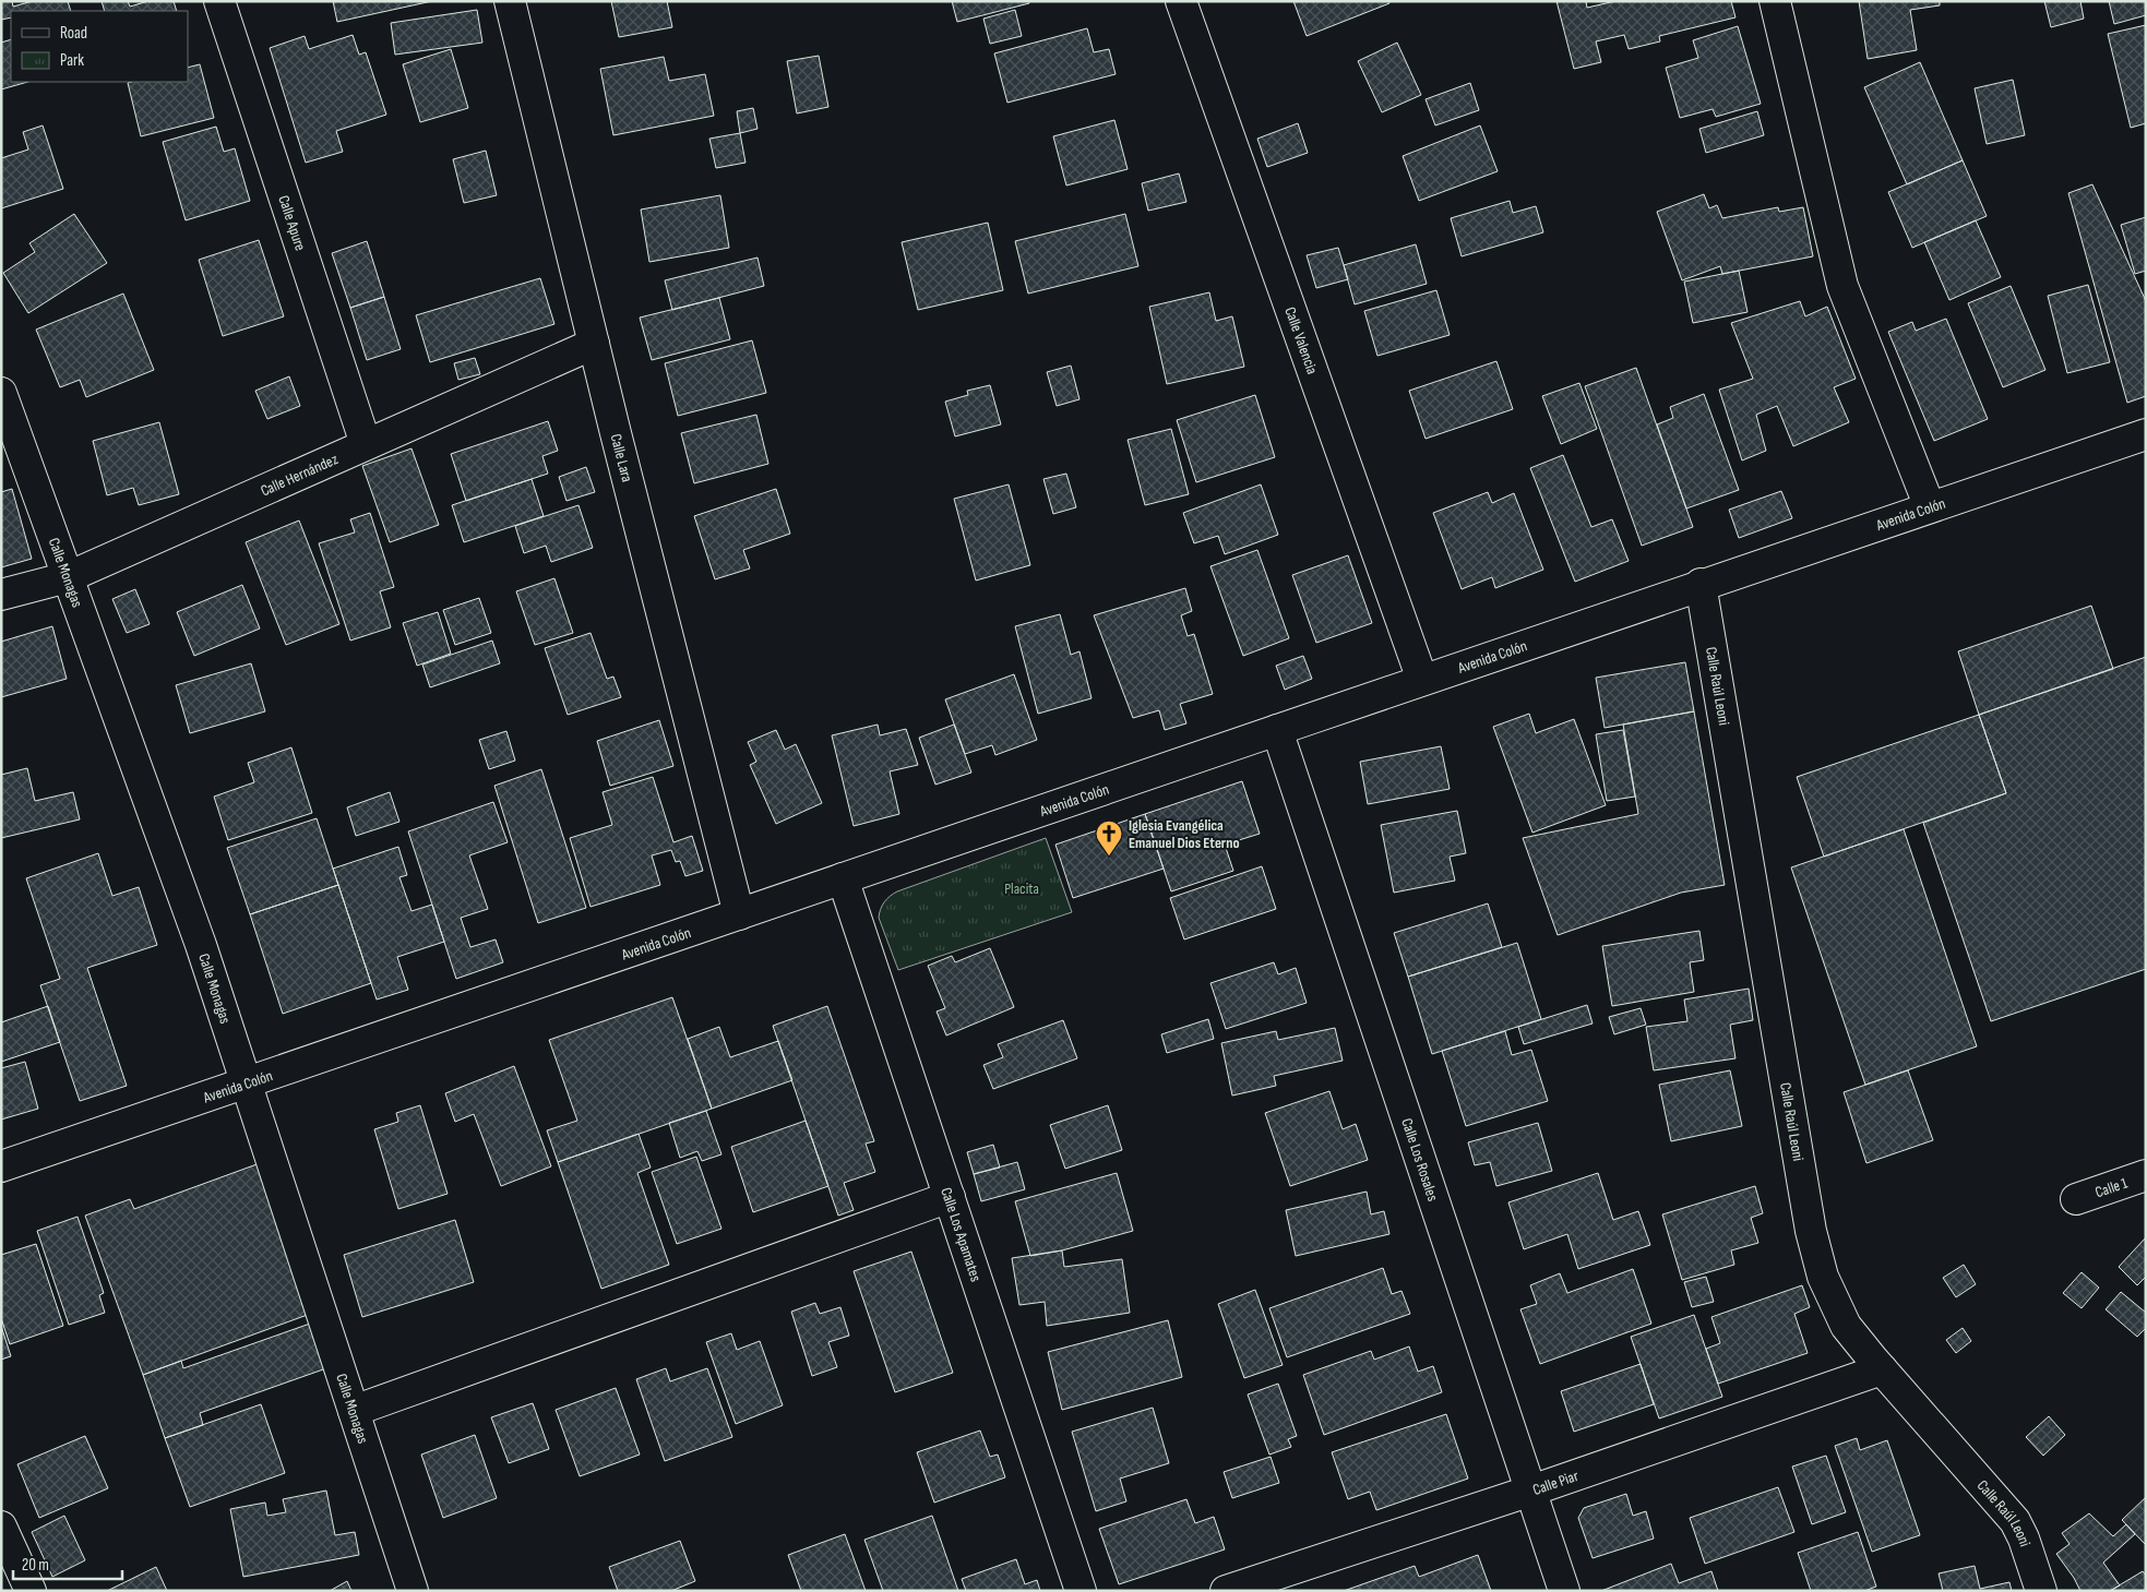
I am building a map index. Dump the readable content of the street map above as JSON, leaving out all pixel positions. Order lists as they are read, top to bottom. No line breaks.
{"streets":{"street":["Calle Apure","Calle Valencia","Calle Lara","Calle Hernández","Avenida Colón","Calle Monagas","Calle Raúl Leoni","Calle Los Rosales","Calle 1","Calle Los Apamates","Calle Piar"]},"crossings":[["Calle Apure","Calle Hernández"],["Calle Valencia","Avenida Colón"],["Calle Lara","Calle Hernández"],["Calle Lara","Avenida Colón"],["Calle Hernández","Calle Monagas"],["Avenida Colón","Calle Monagas"],["Avenida Colón","Calle Raúl Leoni"],["Avenida Colón","Calle Los Rosales"],["Avenida Colón","Calle Los Apamates"],["Calle Raúl Leoni","Calle Piar"],["Calle Los Rosales","Calle Piar"]],"parks":["Placita"],"places":{"church":["Iglesia Evangélica Emanuel Dios Eterno"]},"legend":["Road","Park"],"scale_bar":"20 m"}
